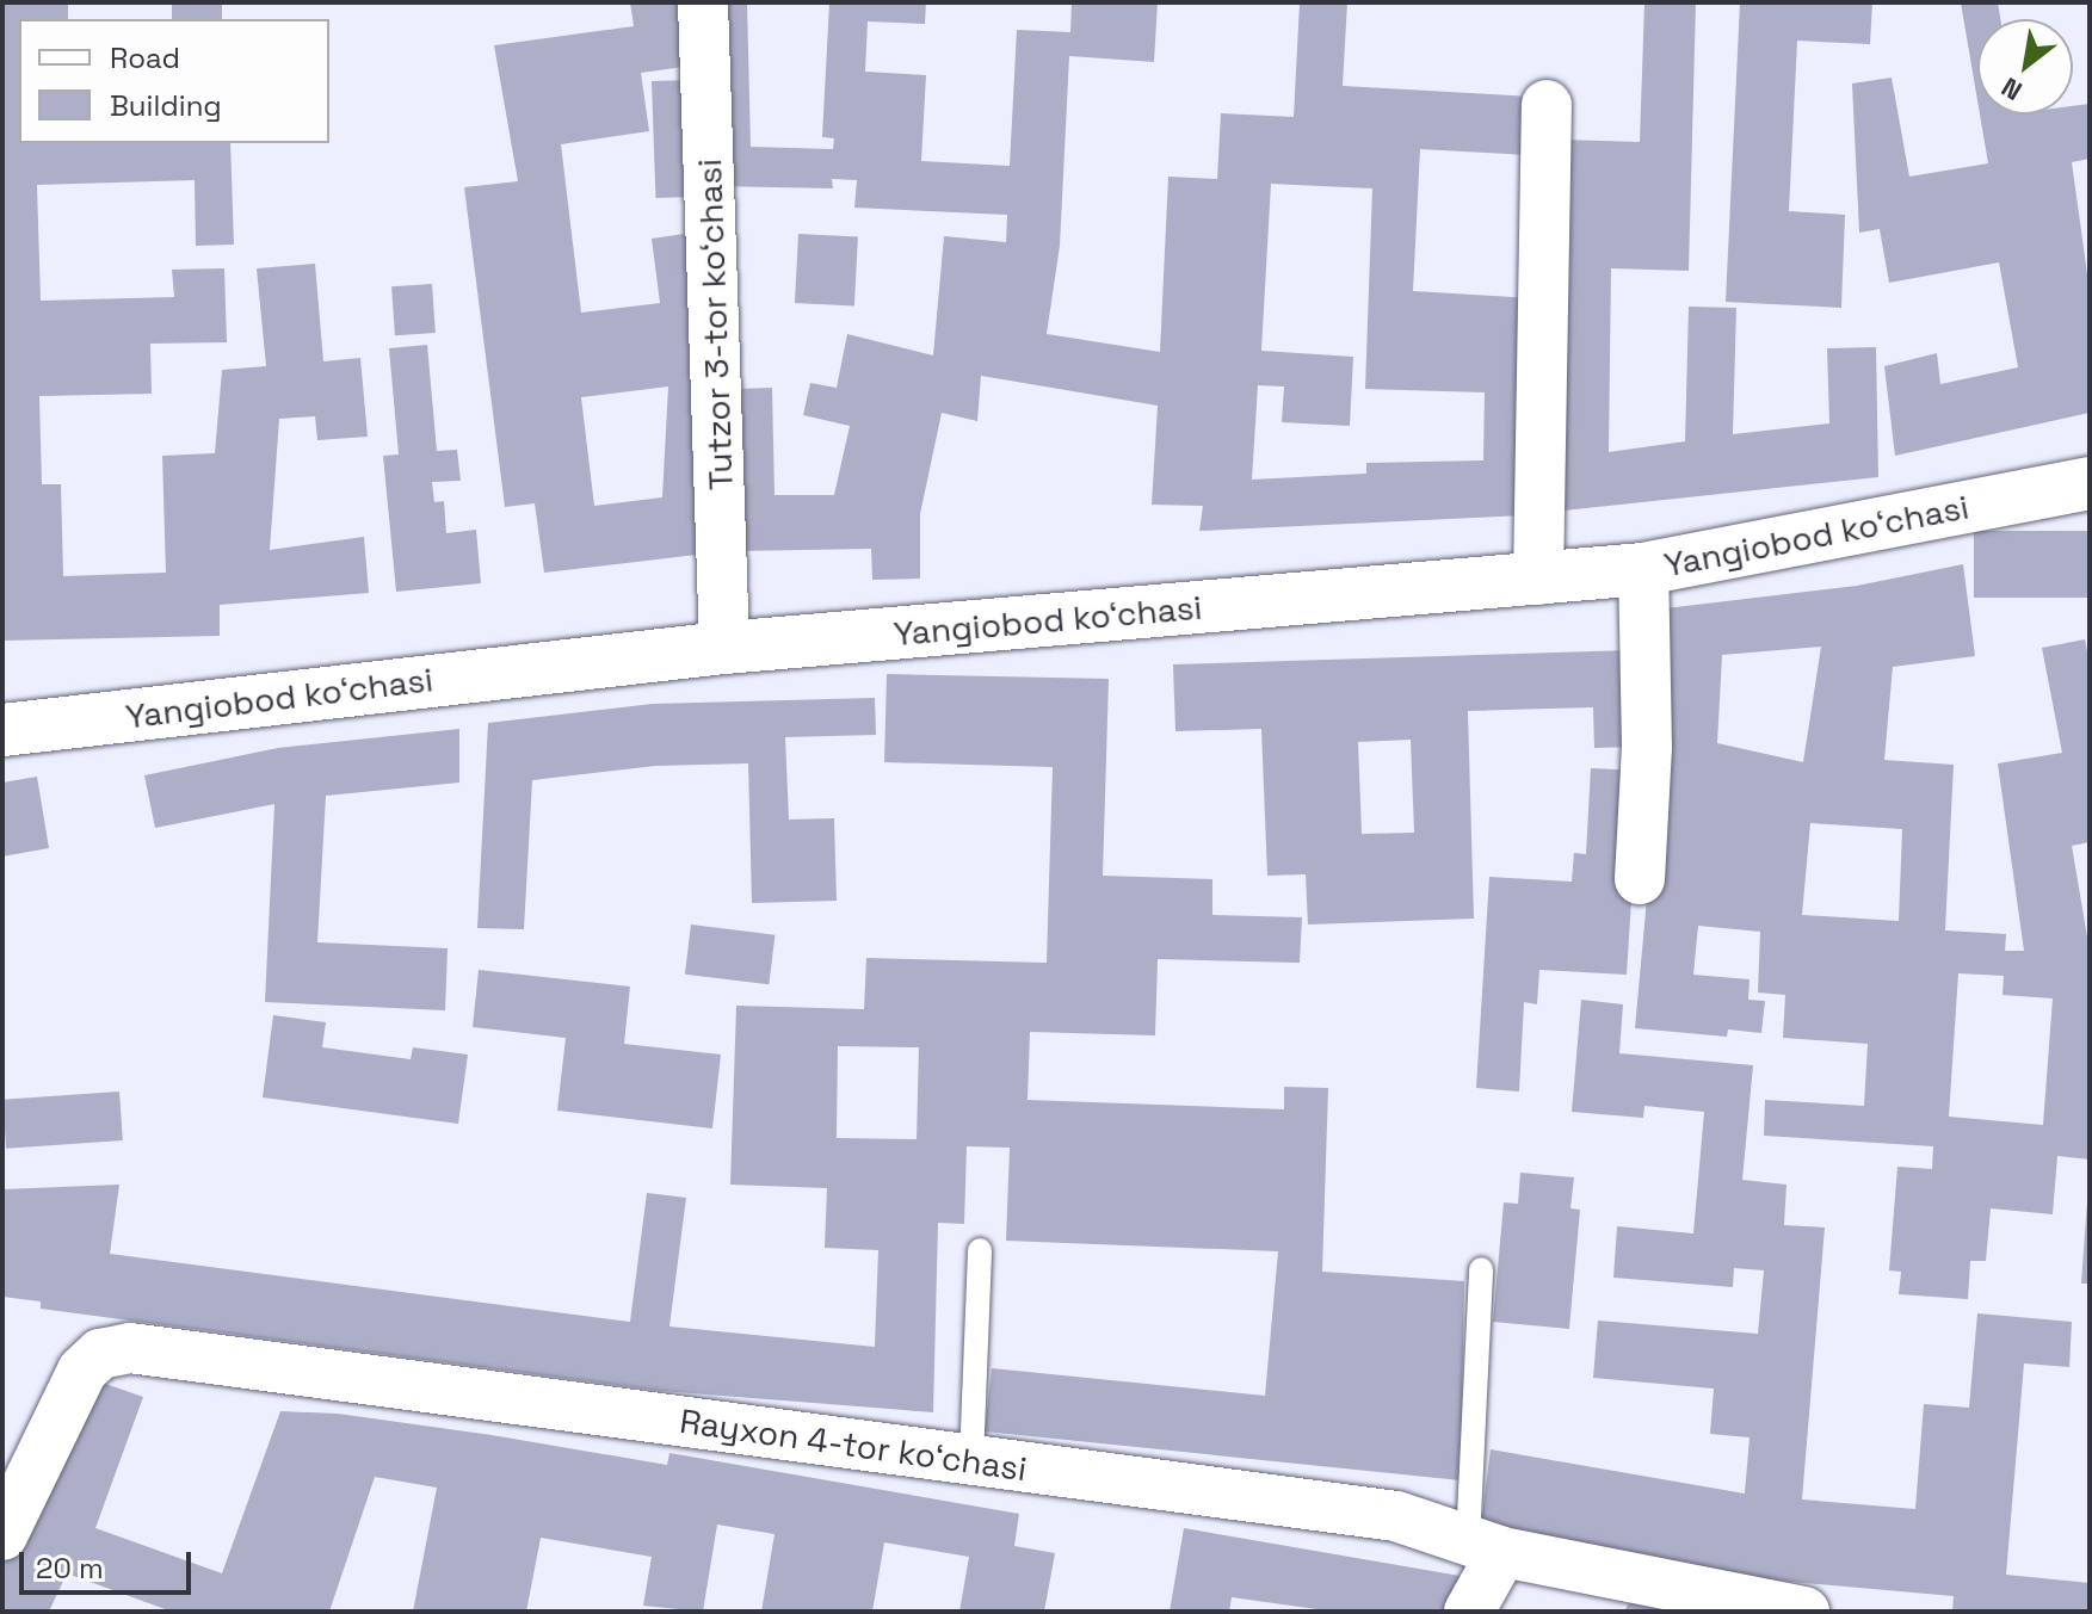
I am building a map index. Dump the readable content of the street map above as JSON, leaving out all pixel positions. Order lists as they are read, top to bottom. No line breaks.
{"streets":{"street":["Tutzor 3-tor koʻchasi","Yangiobod koʻchasi","Rayxon 4-tor koʻchasi"]},"crossings":[["Tutzor 3-tor koʻchasi","Yangiobod koʻchasi"]],"legend":["Road","Building"],"scale_bar":"20 m","north":"bottom left"}
